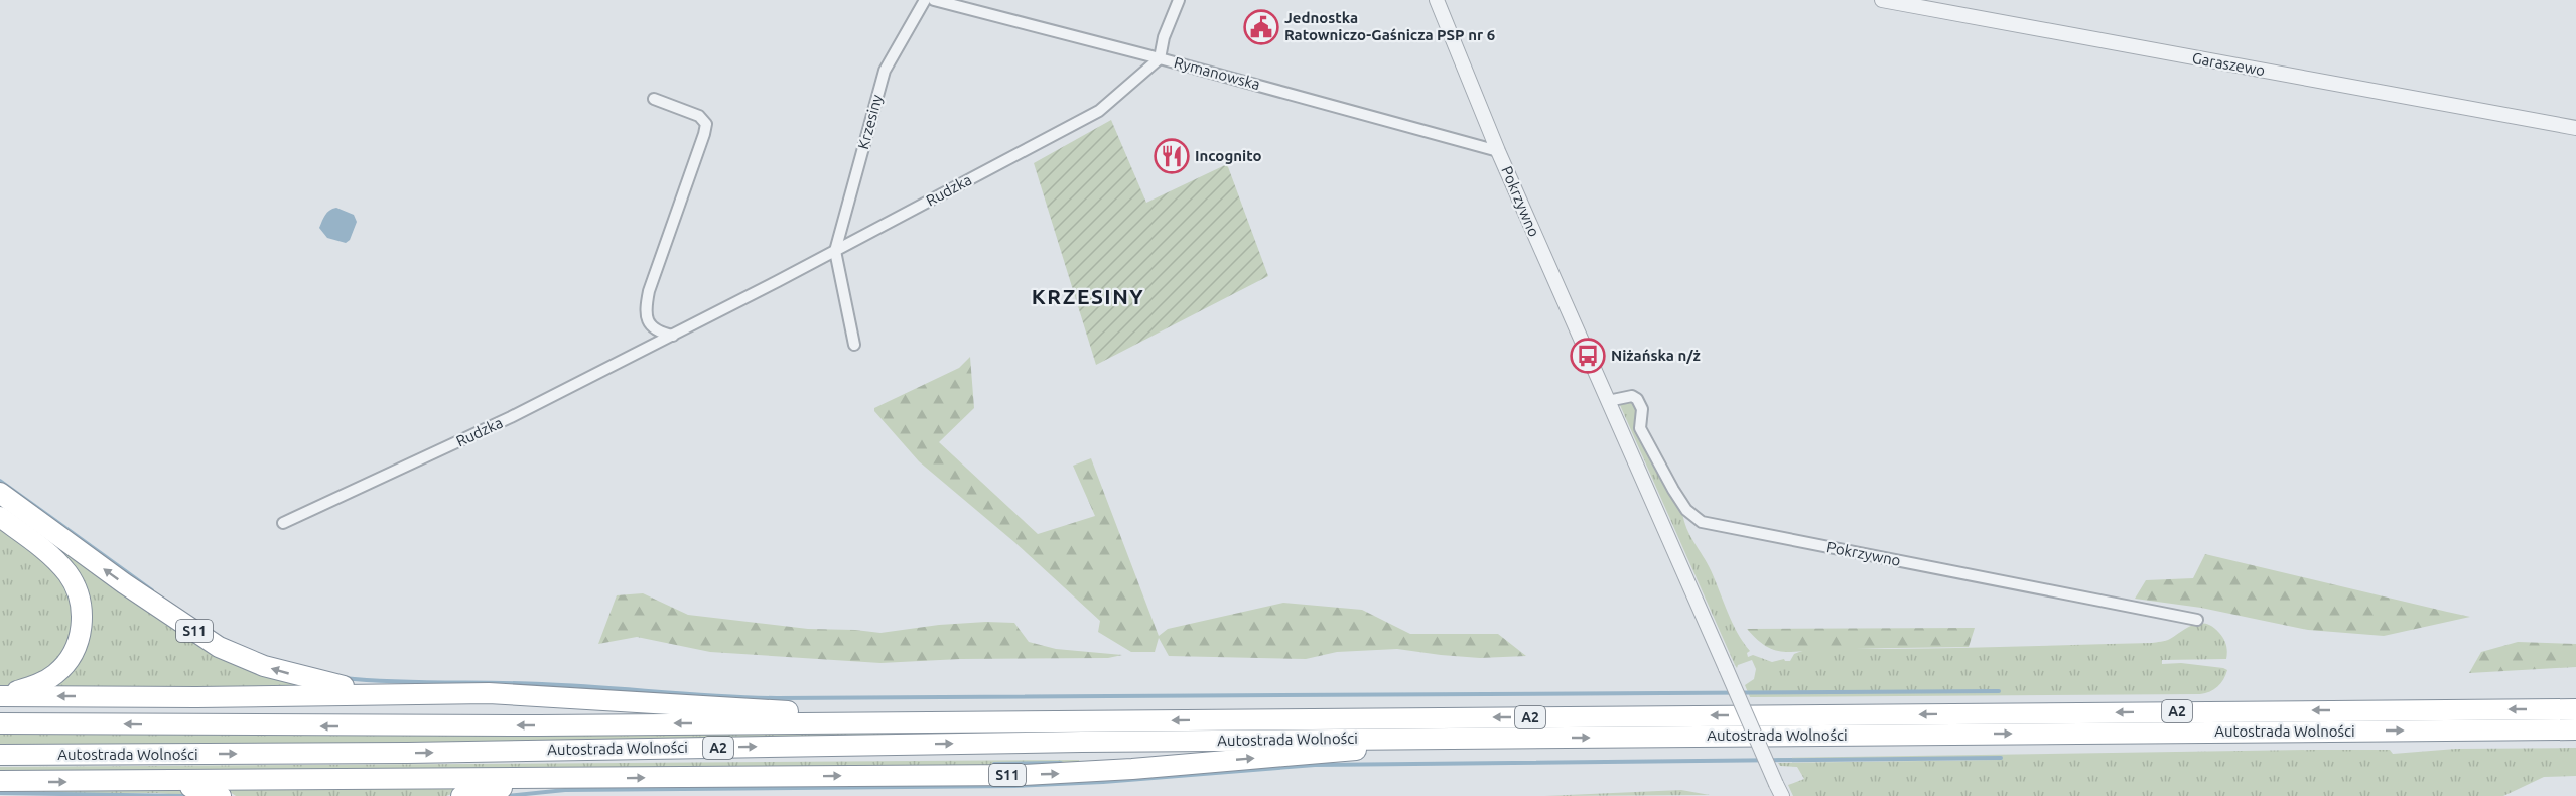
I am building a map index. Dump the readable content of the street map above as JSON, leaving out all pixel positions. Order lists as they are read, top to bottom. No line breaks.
{"streets":{"highway":["S11","A2","Autostrada Wolności"],"street":["Garaszewo","Rymanowska","Krzesiny","Rudzka","Pokrzywno"]},"crossings":[["Rymanowska","Rudzka"],["Rymanowska","Pokrzywno"],["Krzesiny","Rudzka"],["S11","Autostrada Wolności"]],"districts":["KRZESINY"],"places":{"public building":["Jednostka Ratowniczo-Gaśnicza PSP nr 6"],"restaurant":["Incognito"],"bus stop":["Niżańska n/ż"]}}
